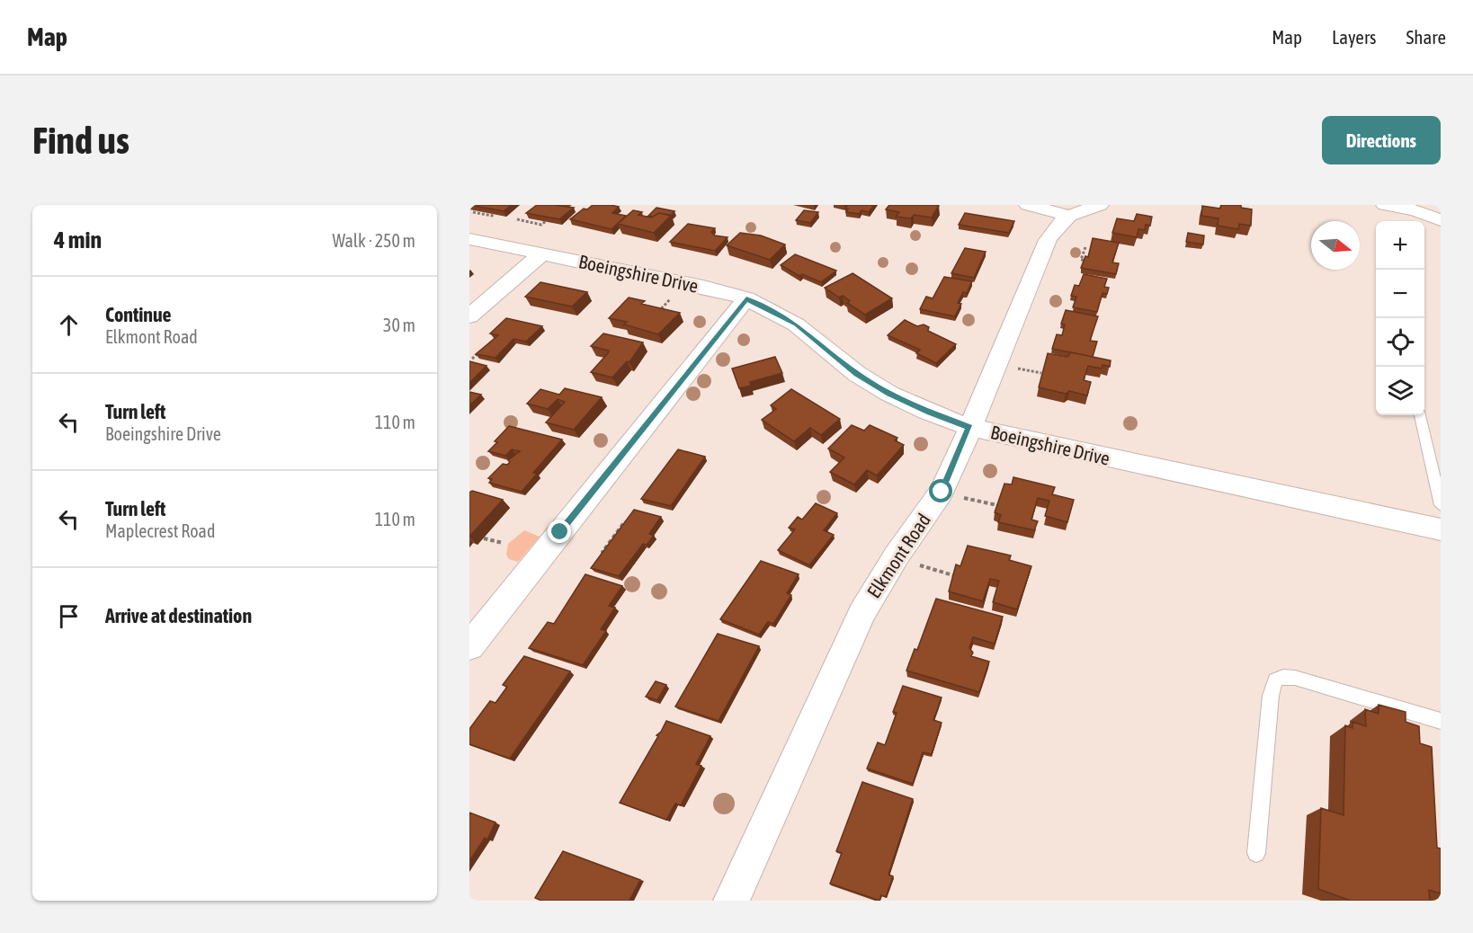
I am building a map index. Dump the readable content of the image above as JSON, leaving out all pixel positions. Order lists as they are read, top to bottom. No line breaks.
{"streets":{"street":["Boeingshire Drive","Elkmont Road"]},"crossings":[["Boeingshire Drive","Elkmont Road"]],"north":"right","page":{"header":"Map","nav":["Map","Layers","Share"],"buttons":"Directions","title":"Find us","heading":["4 min","Walk · 250 m"],"map_buttons":["+","−"],"list":[["Continue","Elkmont Road","30 m"],["Turn left","Boeingshire Drive","110 m"],["Turn left","Maplecrest Road","110 m"],"Arrive at destination"]}}
